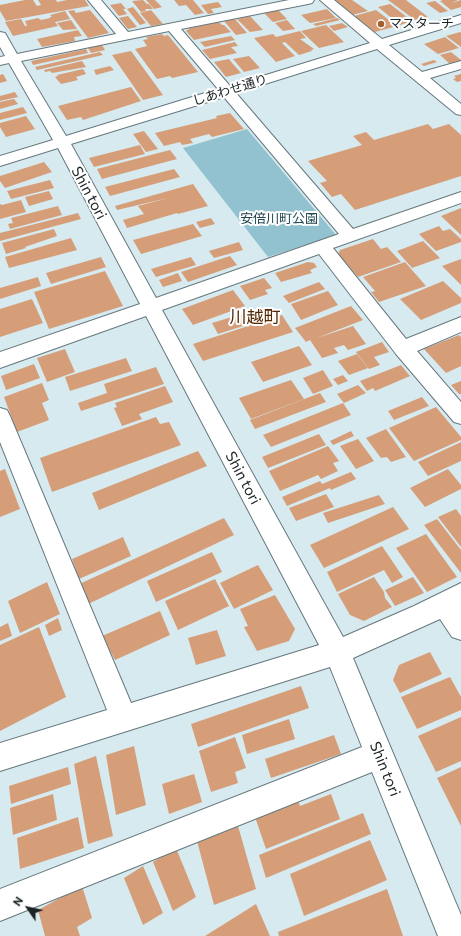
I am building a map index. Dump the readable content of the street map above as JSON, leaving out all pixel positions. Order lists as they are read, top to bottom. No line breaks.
{"streets":{"street":["しあわせ通り","Shin tori"]},"crossings":[["しあわせ通り","Shin tori"]],"districts":["川越町"],"parks":["安倍川町公園"],"places":["マスターチ"],"north":"top left"}
